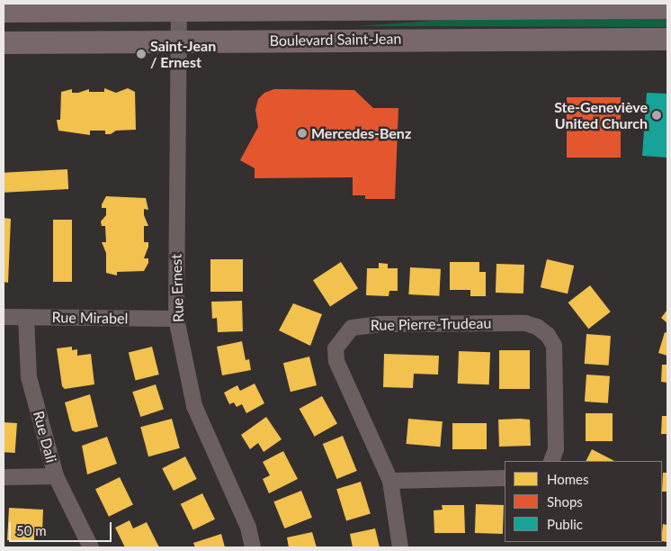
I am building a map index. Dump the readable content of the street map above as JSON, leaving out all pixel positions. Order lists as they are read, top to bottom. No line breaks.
{"streets":{"main road":["Boulevard Saint-Jean"],"street":["Rue Ernest","Rue Mirabel","Rue Pierre-Trudeau","Rue Dali"]},"crossings":[["Boulevard Saint-Jean","Rue Ernest"],["Rue Ernest","Rue Mirabel"],["Rue Mirabel","Rue Dali"]],"places":["Saint-Jean / Ernest","Ste-Geneviève United Church","Mercedes-Benz"],"legend":["Homes","Shops","Public"],"scale_bar":"50 m"}
